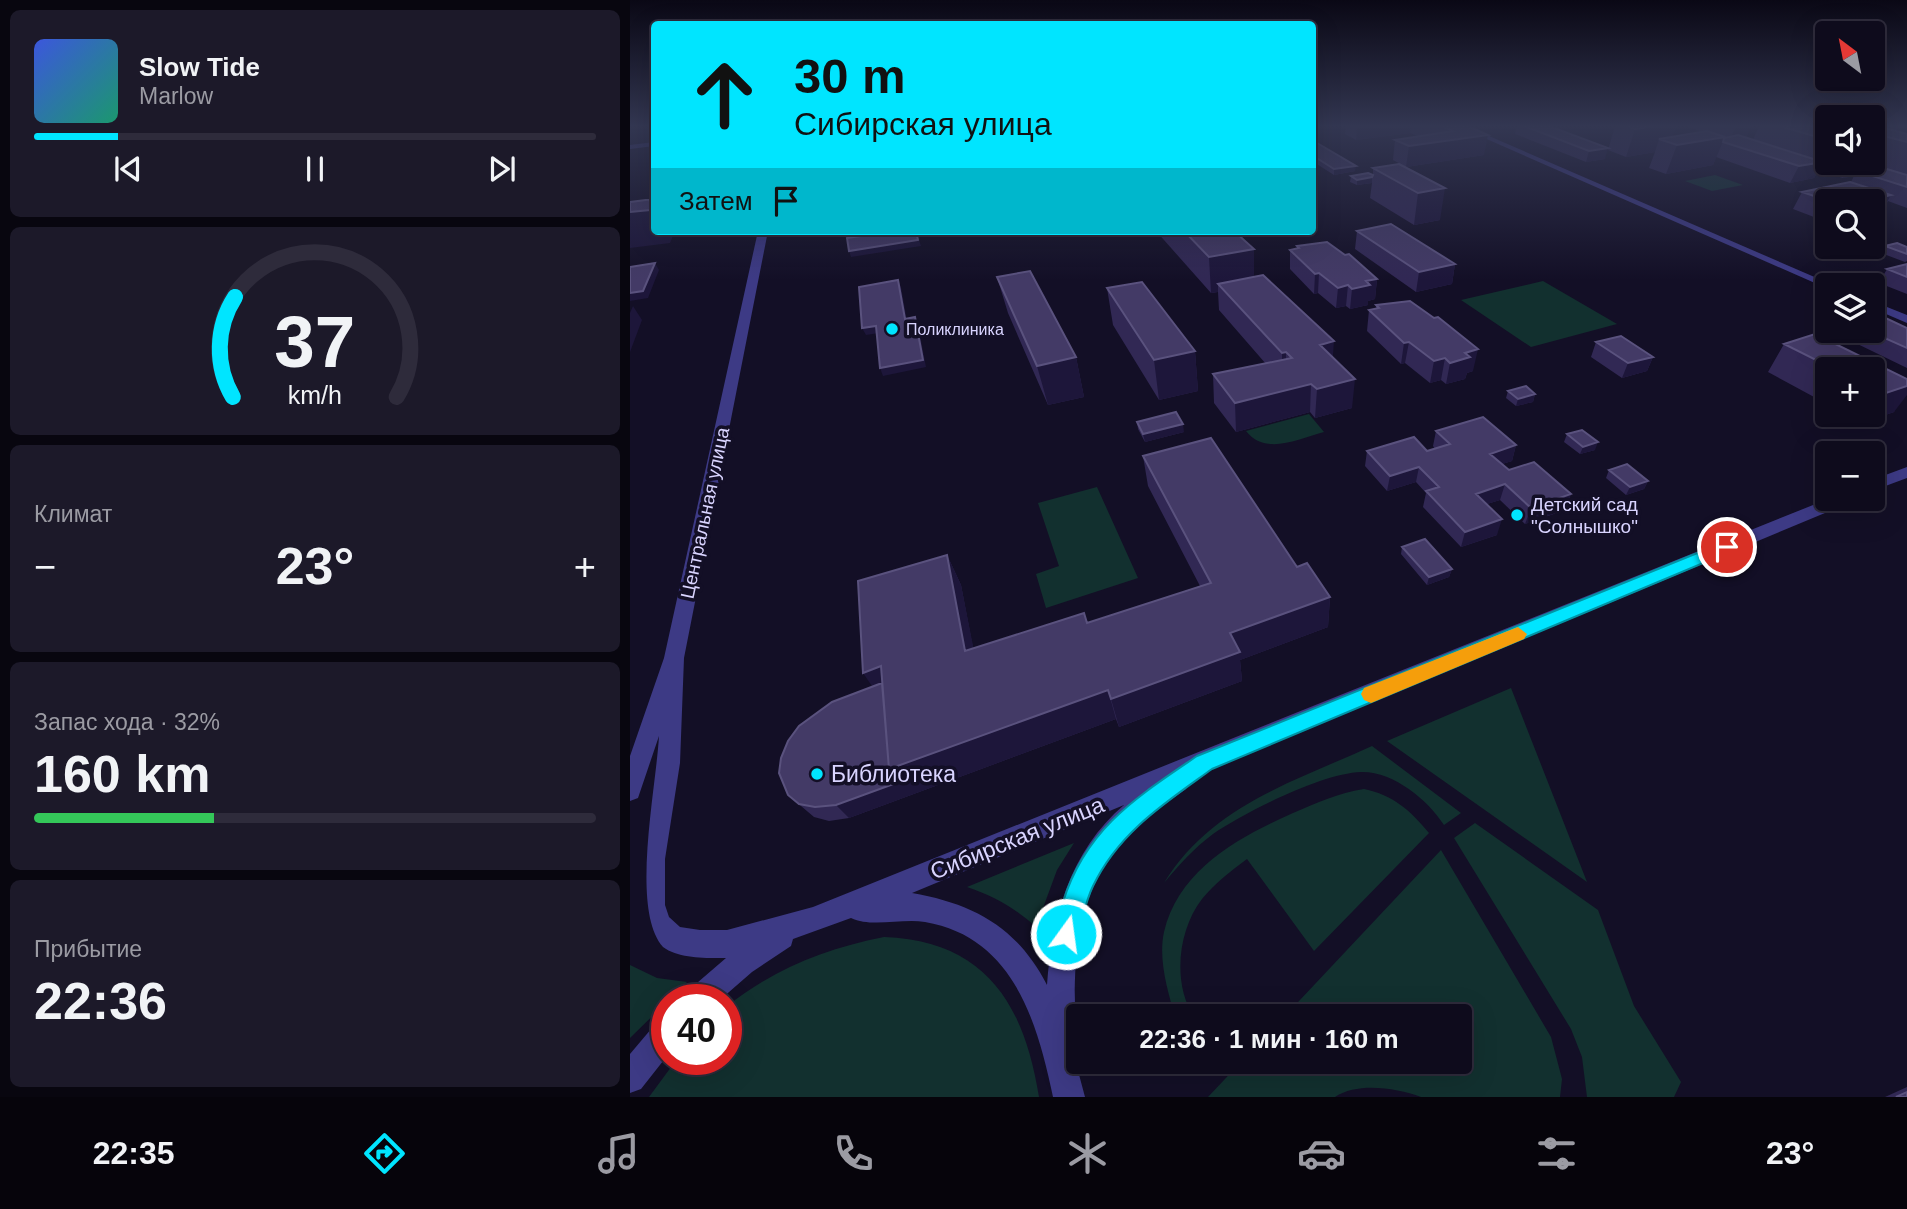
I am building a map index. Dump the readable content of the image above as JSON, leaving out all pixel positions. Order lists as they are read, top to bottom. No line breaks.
{"streets":{"street":["Центральная улица","Сибирская улица"]},"places":["Поликлиника","Детский сад \"Солнышко\"","Библиотека"],"north":"top left","page":{"map_buttons":["+","−"],"turn":["30 m","Сибирская улица"],"song":["Slow Tide","Marlow"],"then":"Затем","tile":["Климат",["Запас хода · 32%","160 km"],["Прибытие","22:36"]],"heat":["−","23°","+"],"limit":"40","trip":"22:36 · 1 мин · 160 m","tabs":["22:35","23°"],"gauge":["37","km/h"]}}
